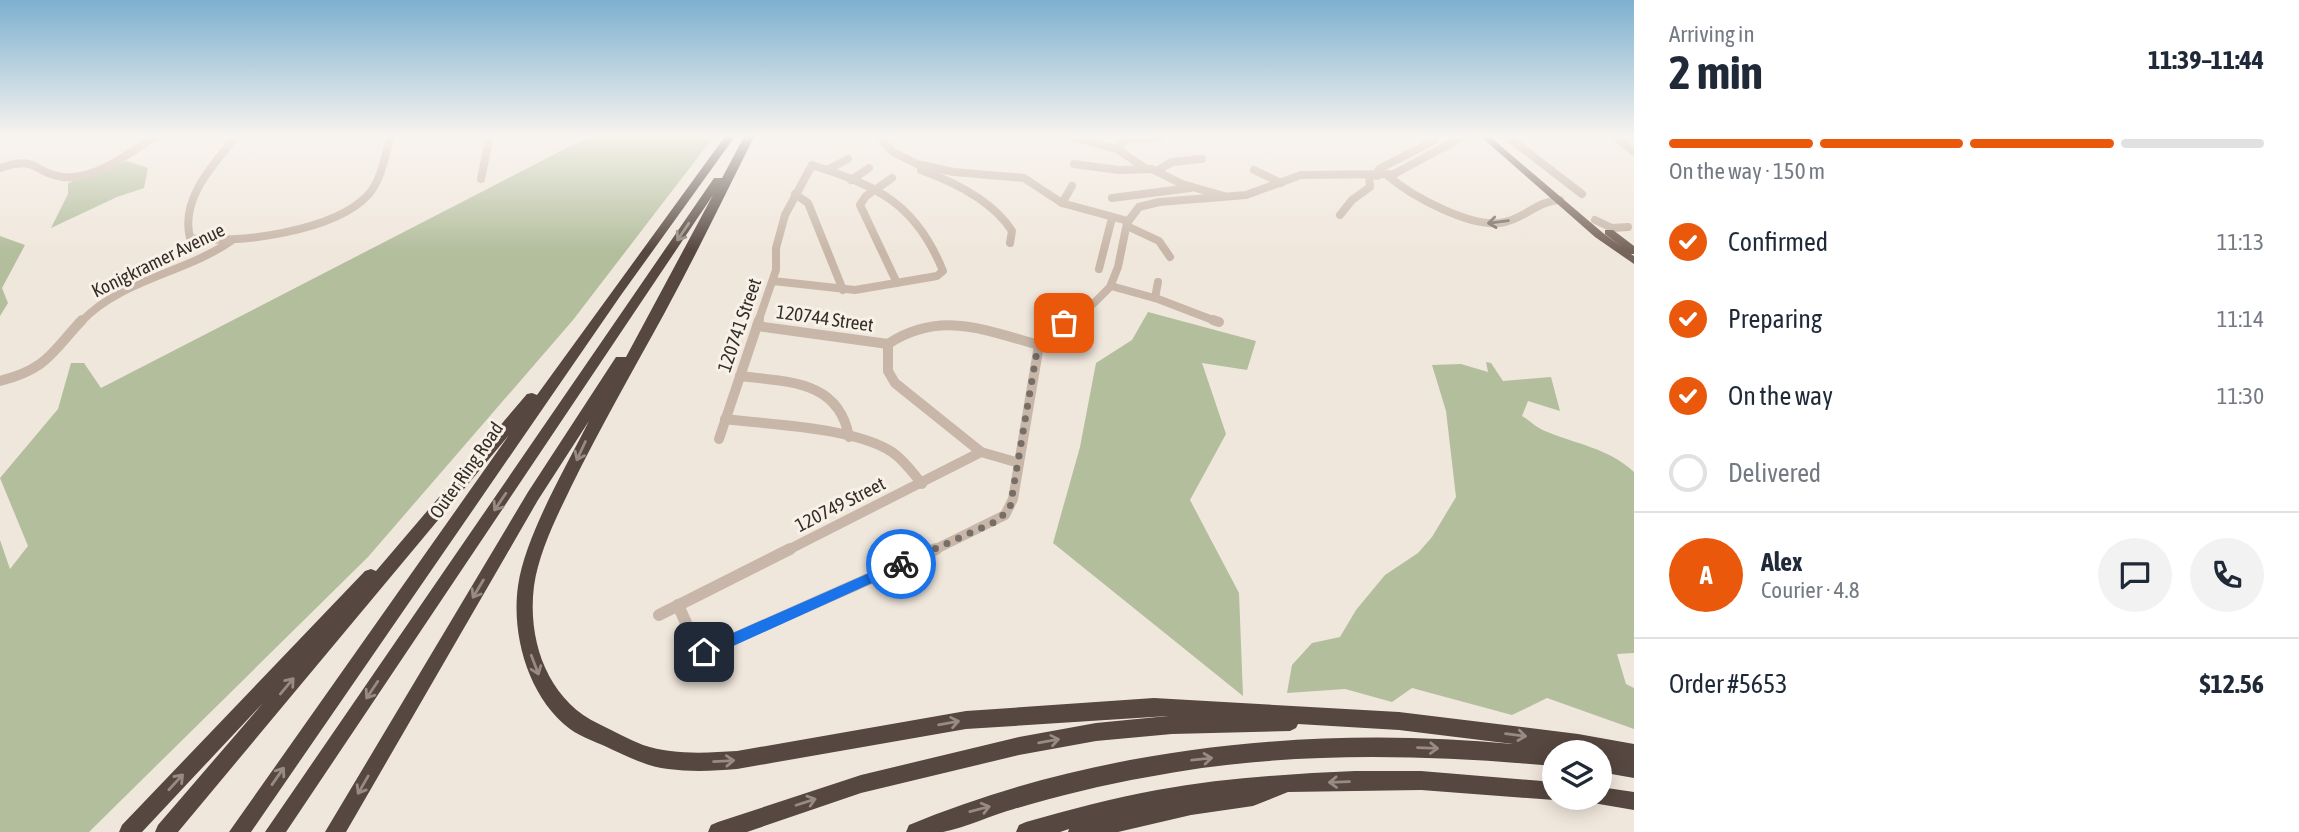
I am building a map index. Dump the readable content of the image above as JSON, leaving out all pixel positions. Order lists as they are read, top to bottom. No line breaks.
{"streets":{"highway":["Outer Ring Road"],"street":["Konigkramer Avenue","120744 Street","120741 Street","120749 Street"]},"crossings":[["120744 Street","120741 Street"]],"page":{"heading":["2 min","Arriving in","11:39–11:44"],"panel":["Alex","Courier · 4.8","Order #5653","$12.56"],"bar":"On the way · 150 m","list":[["Confirmed","11:13"],["Preparing","11:14"],["On the way","11:30"],"Delivered"],"round":"A"}}
